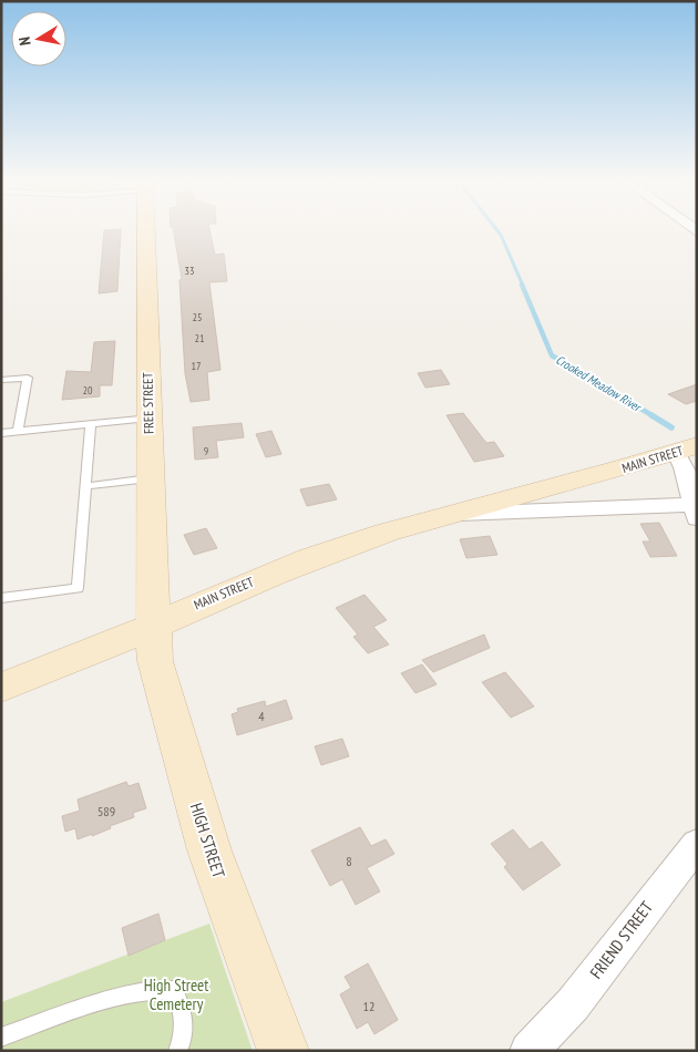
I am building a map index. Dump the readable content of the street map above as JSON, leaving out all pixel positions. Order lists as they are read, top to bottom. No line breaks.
{"streets":{"main road":["FREE STREET","MAIN STREET","HIGH STREET"],"street":["FRIEND STREET"]},"crossings":[["FREE STREET","MAIN STREET"],["FREE STREET","HIGH STREET"],["MAIN STREET","HIGH STREET"]],"water":["Crooked Meadow River"],"parks":["High Street Cemetery"],"house_numbers":["33","25","21","17","20","9","4","589","8","12"],"north":"left"}
